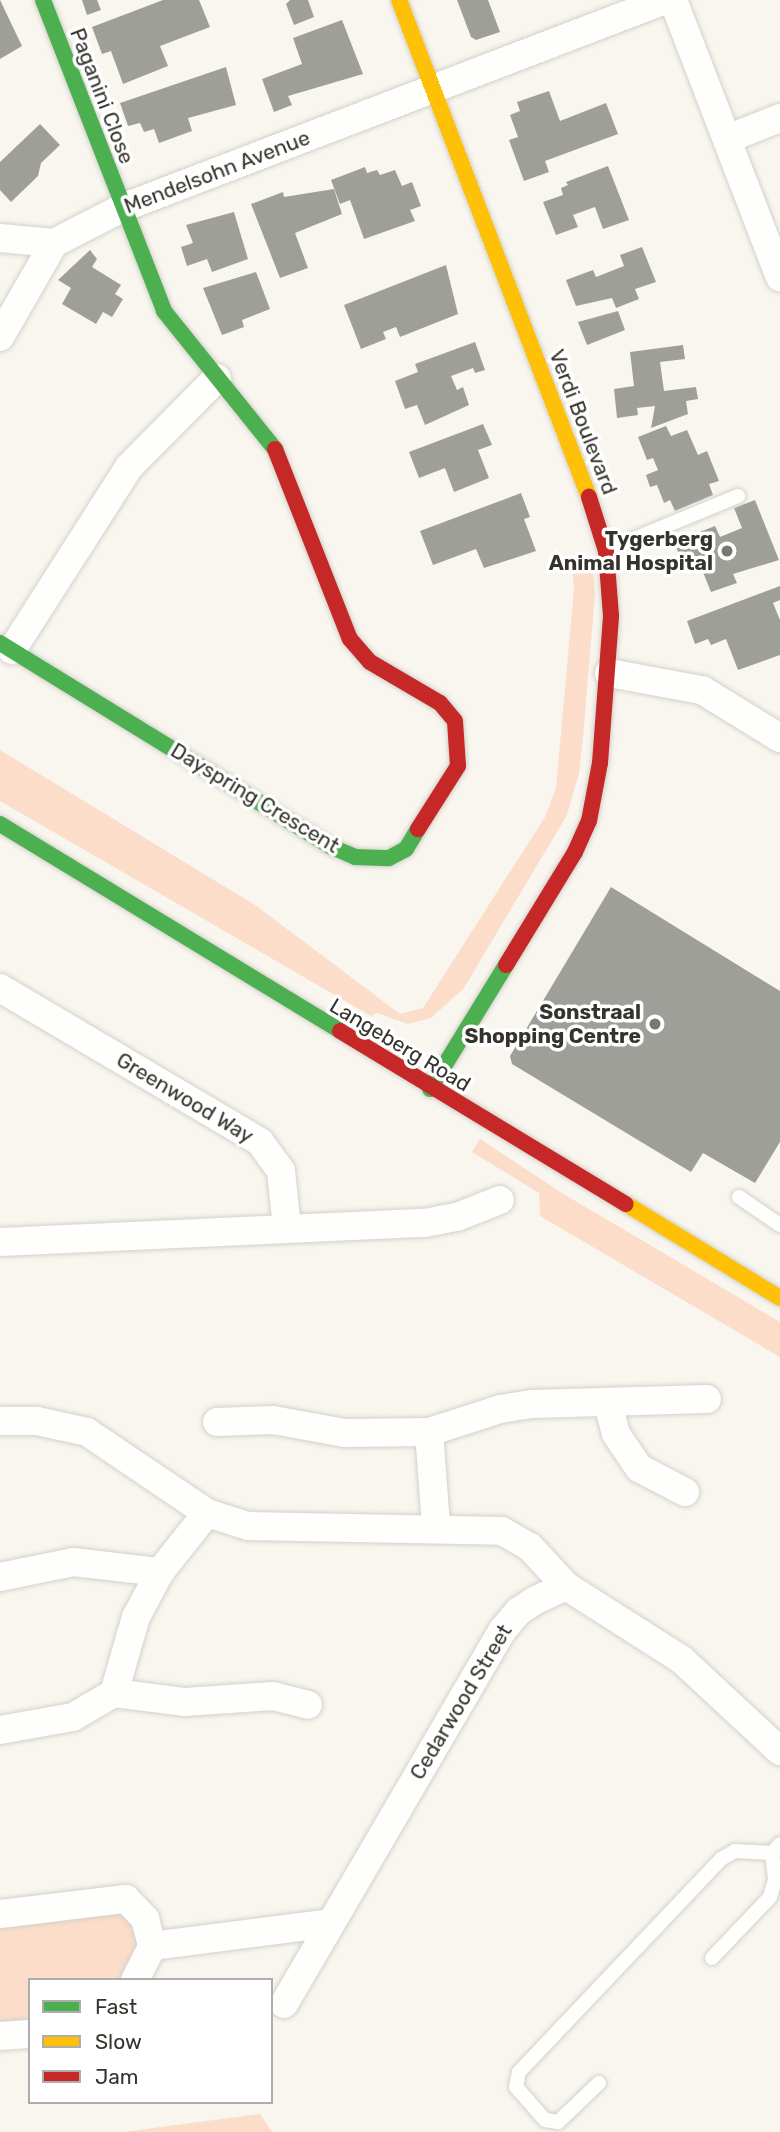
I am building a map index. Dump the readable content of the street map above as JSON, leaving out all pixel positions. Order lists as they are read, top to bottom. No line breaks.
{"streets":{"street":["Paganini Close","Mendelsohn Avenue","Verdi Boulevard","Dayspring Crescent","Langeberg Road","Greenwood Way","Cedarwood Street"]},"crossings":[["Paganini Close","Mendelsohn Avenue"],["Paganini Close","Dayspring Crescent"],["Mendelsohn Avenue","Verdi Boulevard"],["Mendelsohn Avenue","Dayspring Crescent"],["Verdi Boulevard","Langeberg Road"]],"places":["Tygerberg Animal Hospital","Sonstraal Shopping Centre"],"legend":["Fast","Slow","Jam"]}
